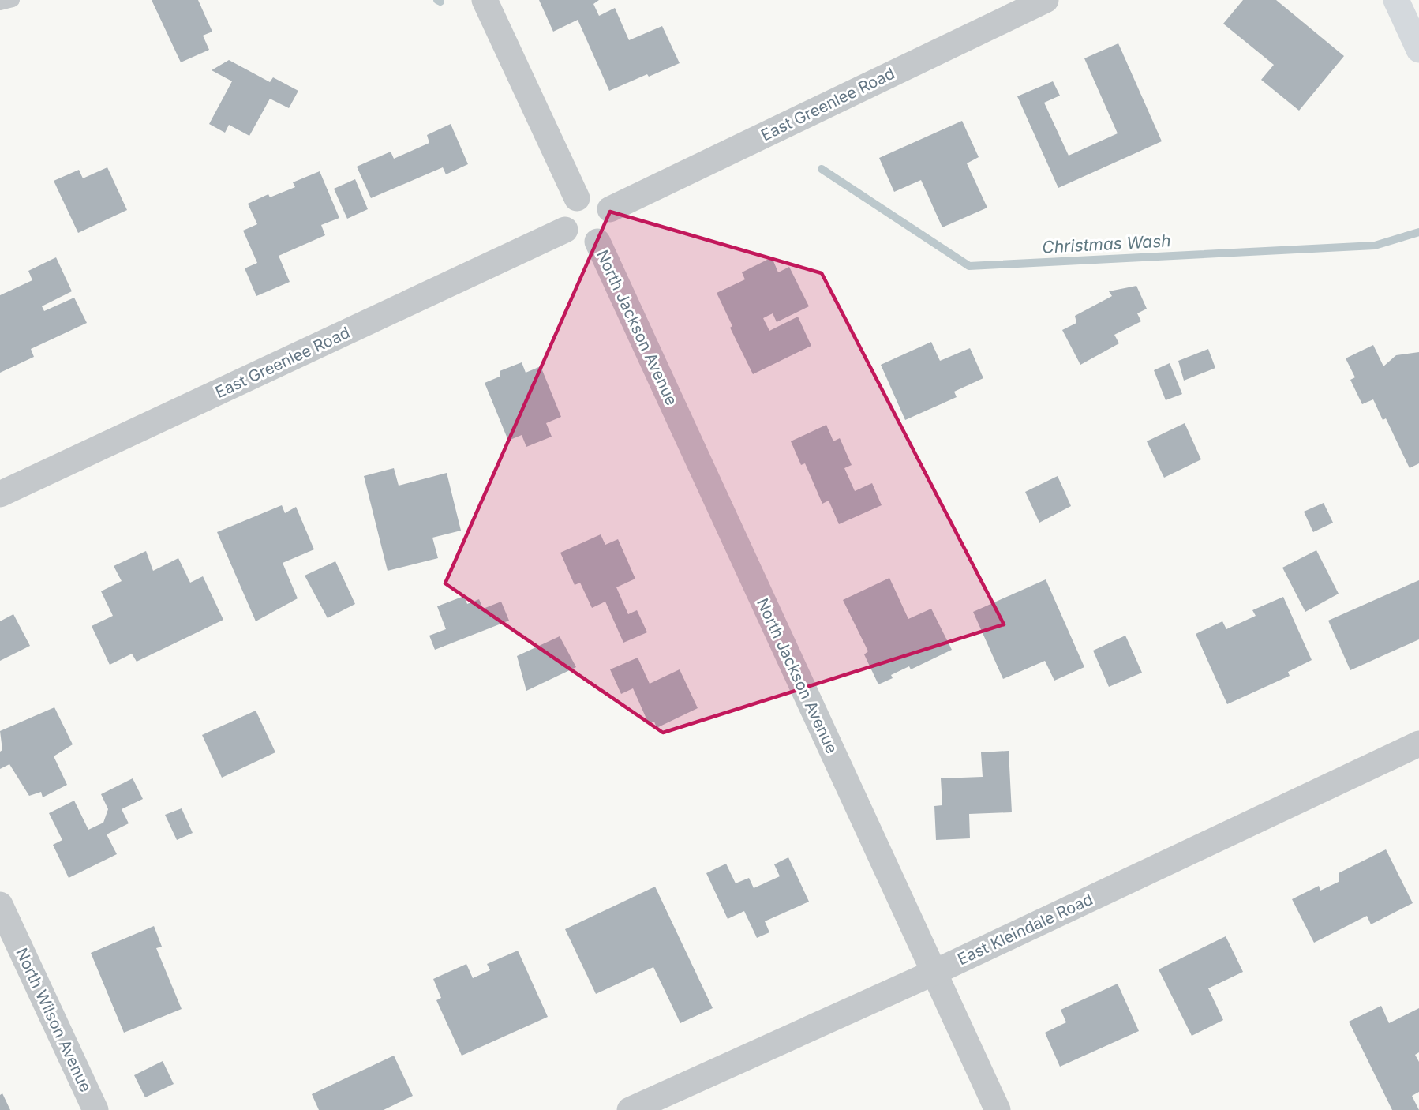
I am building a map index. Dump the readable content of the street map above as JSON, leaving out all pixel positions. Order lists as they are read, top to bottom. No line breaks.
{"streets":{"street":["East Greenlee Road","North Jackson Avenue","East Kleindale Road","North Wilson Avenue"]},"crossings":[["East Greenlee Road","North Jackson Avenue"],["North Jackson Avenue","East Kleindale Road"]],"water":["Christmas Wash"]}
